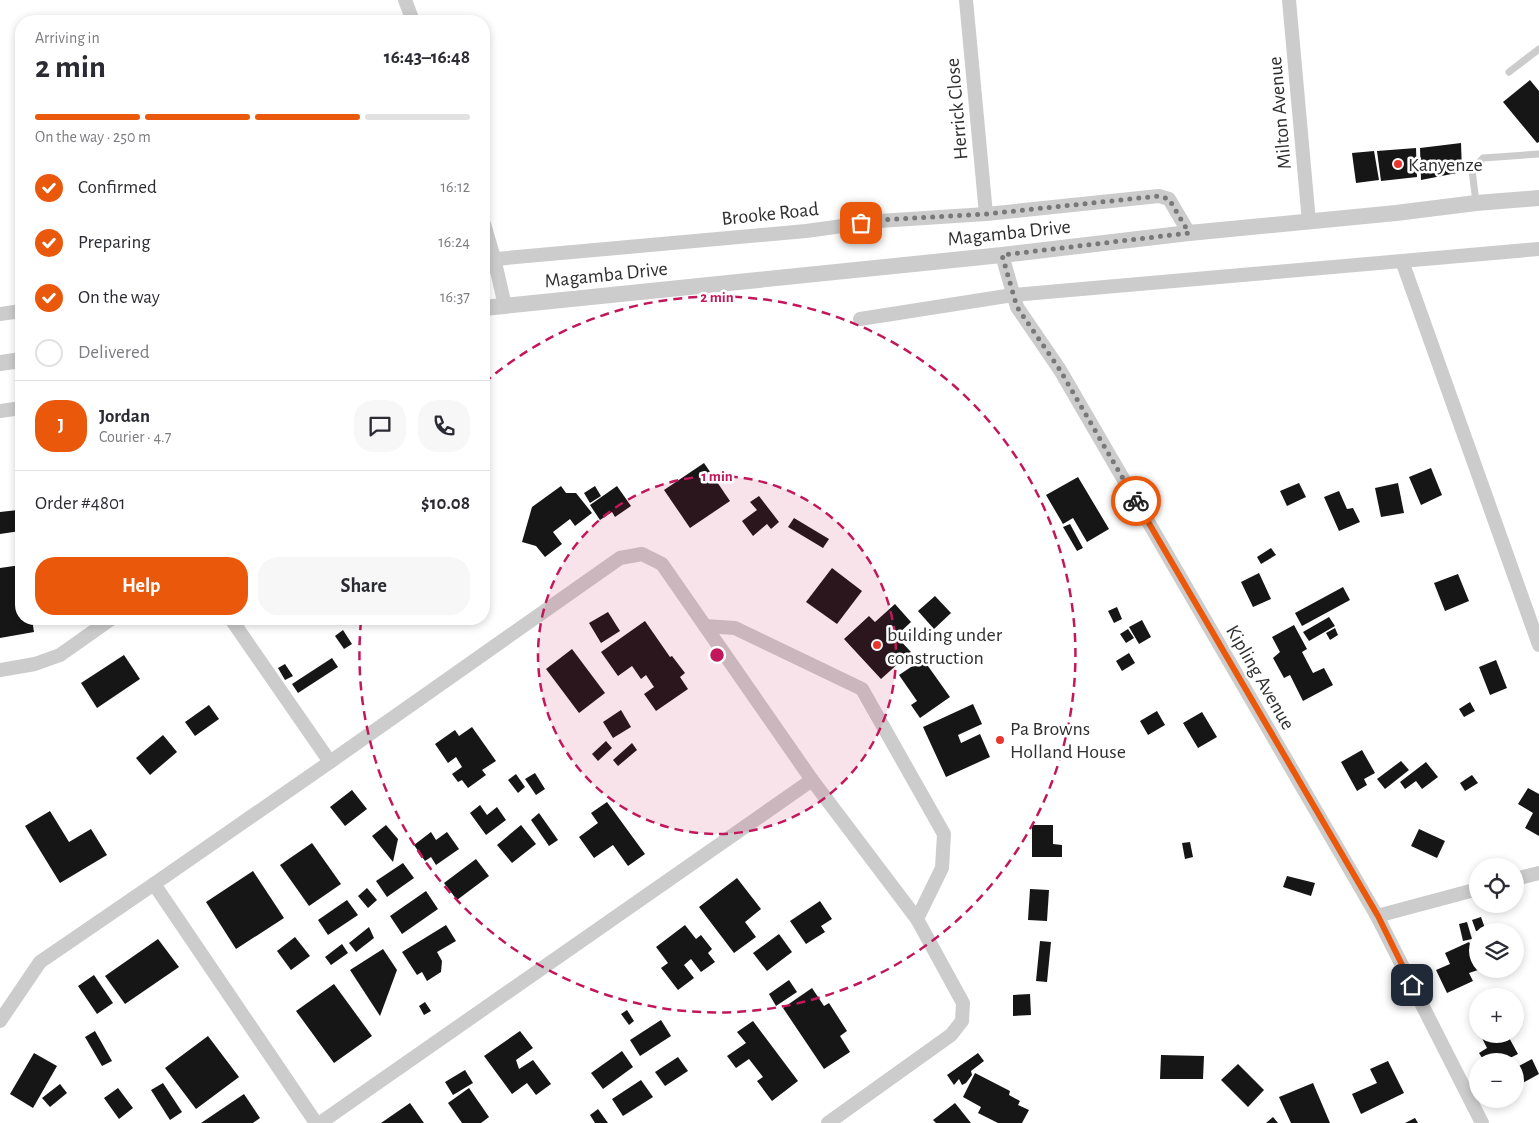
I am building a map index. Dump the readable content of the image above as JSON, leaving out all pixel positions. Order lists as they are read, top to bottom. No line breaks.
{"streets":{"street":["Herrick Close","Milton Avenue","Brooke Road","Magamba Drive","Kipling Avenue"]},"crossings":[["Herrick Close","Brooke Road"],["Milton Avenue","Magamba Drive"],["Brooke Road","Magamba Drive"],["Magamba Drive","Kipling Avenue"]],"places":["Kanyenze","building under construction","Pa Browns Holland House"],"page":{"heading":["2 min","Arriving in","16:43–16:48"],"panel":["Jordan","Courier · 4.7","Order #4801","$10.08"],"bar":"On the way · 250 m","list":[["Confirmed","16:12"],["Preparing","16:24"],["On the way","16:37"],"Delivered"],"round":"J","buttons":["Help","Share"],"map_buttons":["+","−"]},"rings":["2 min","1 min"]}
